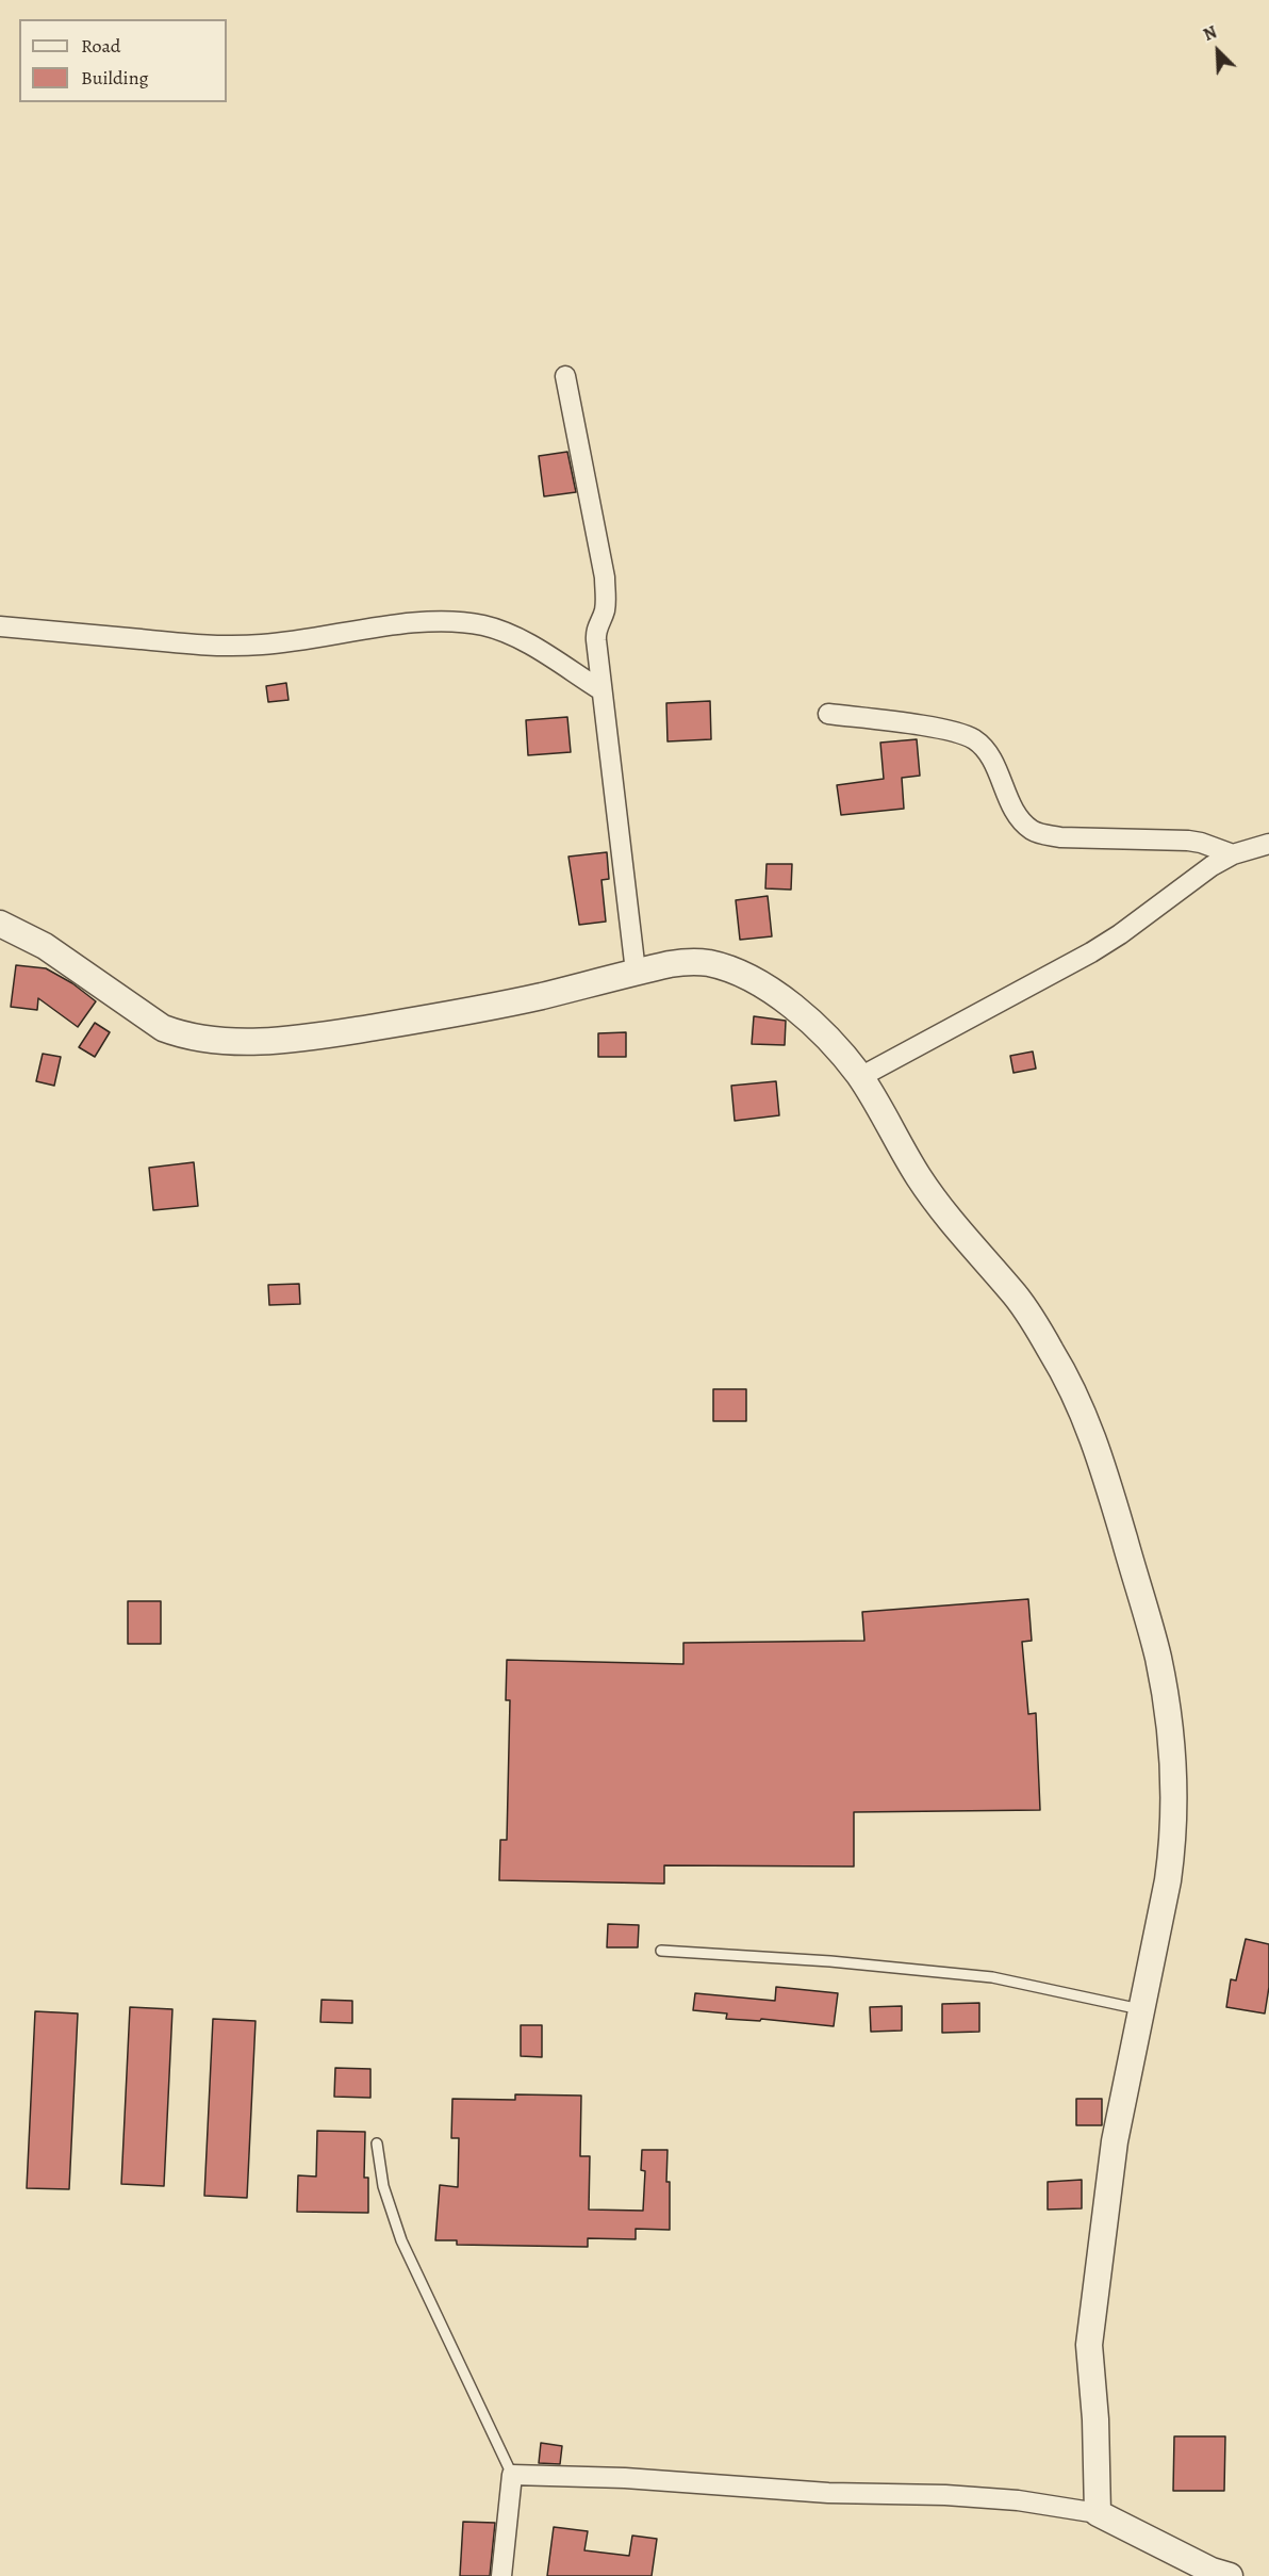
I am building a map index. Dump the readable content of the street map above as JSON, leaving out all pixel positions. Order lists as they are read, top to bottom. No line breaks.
{"legend":["Road","Building"],"north":"top left"}
